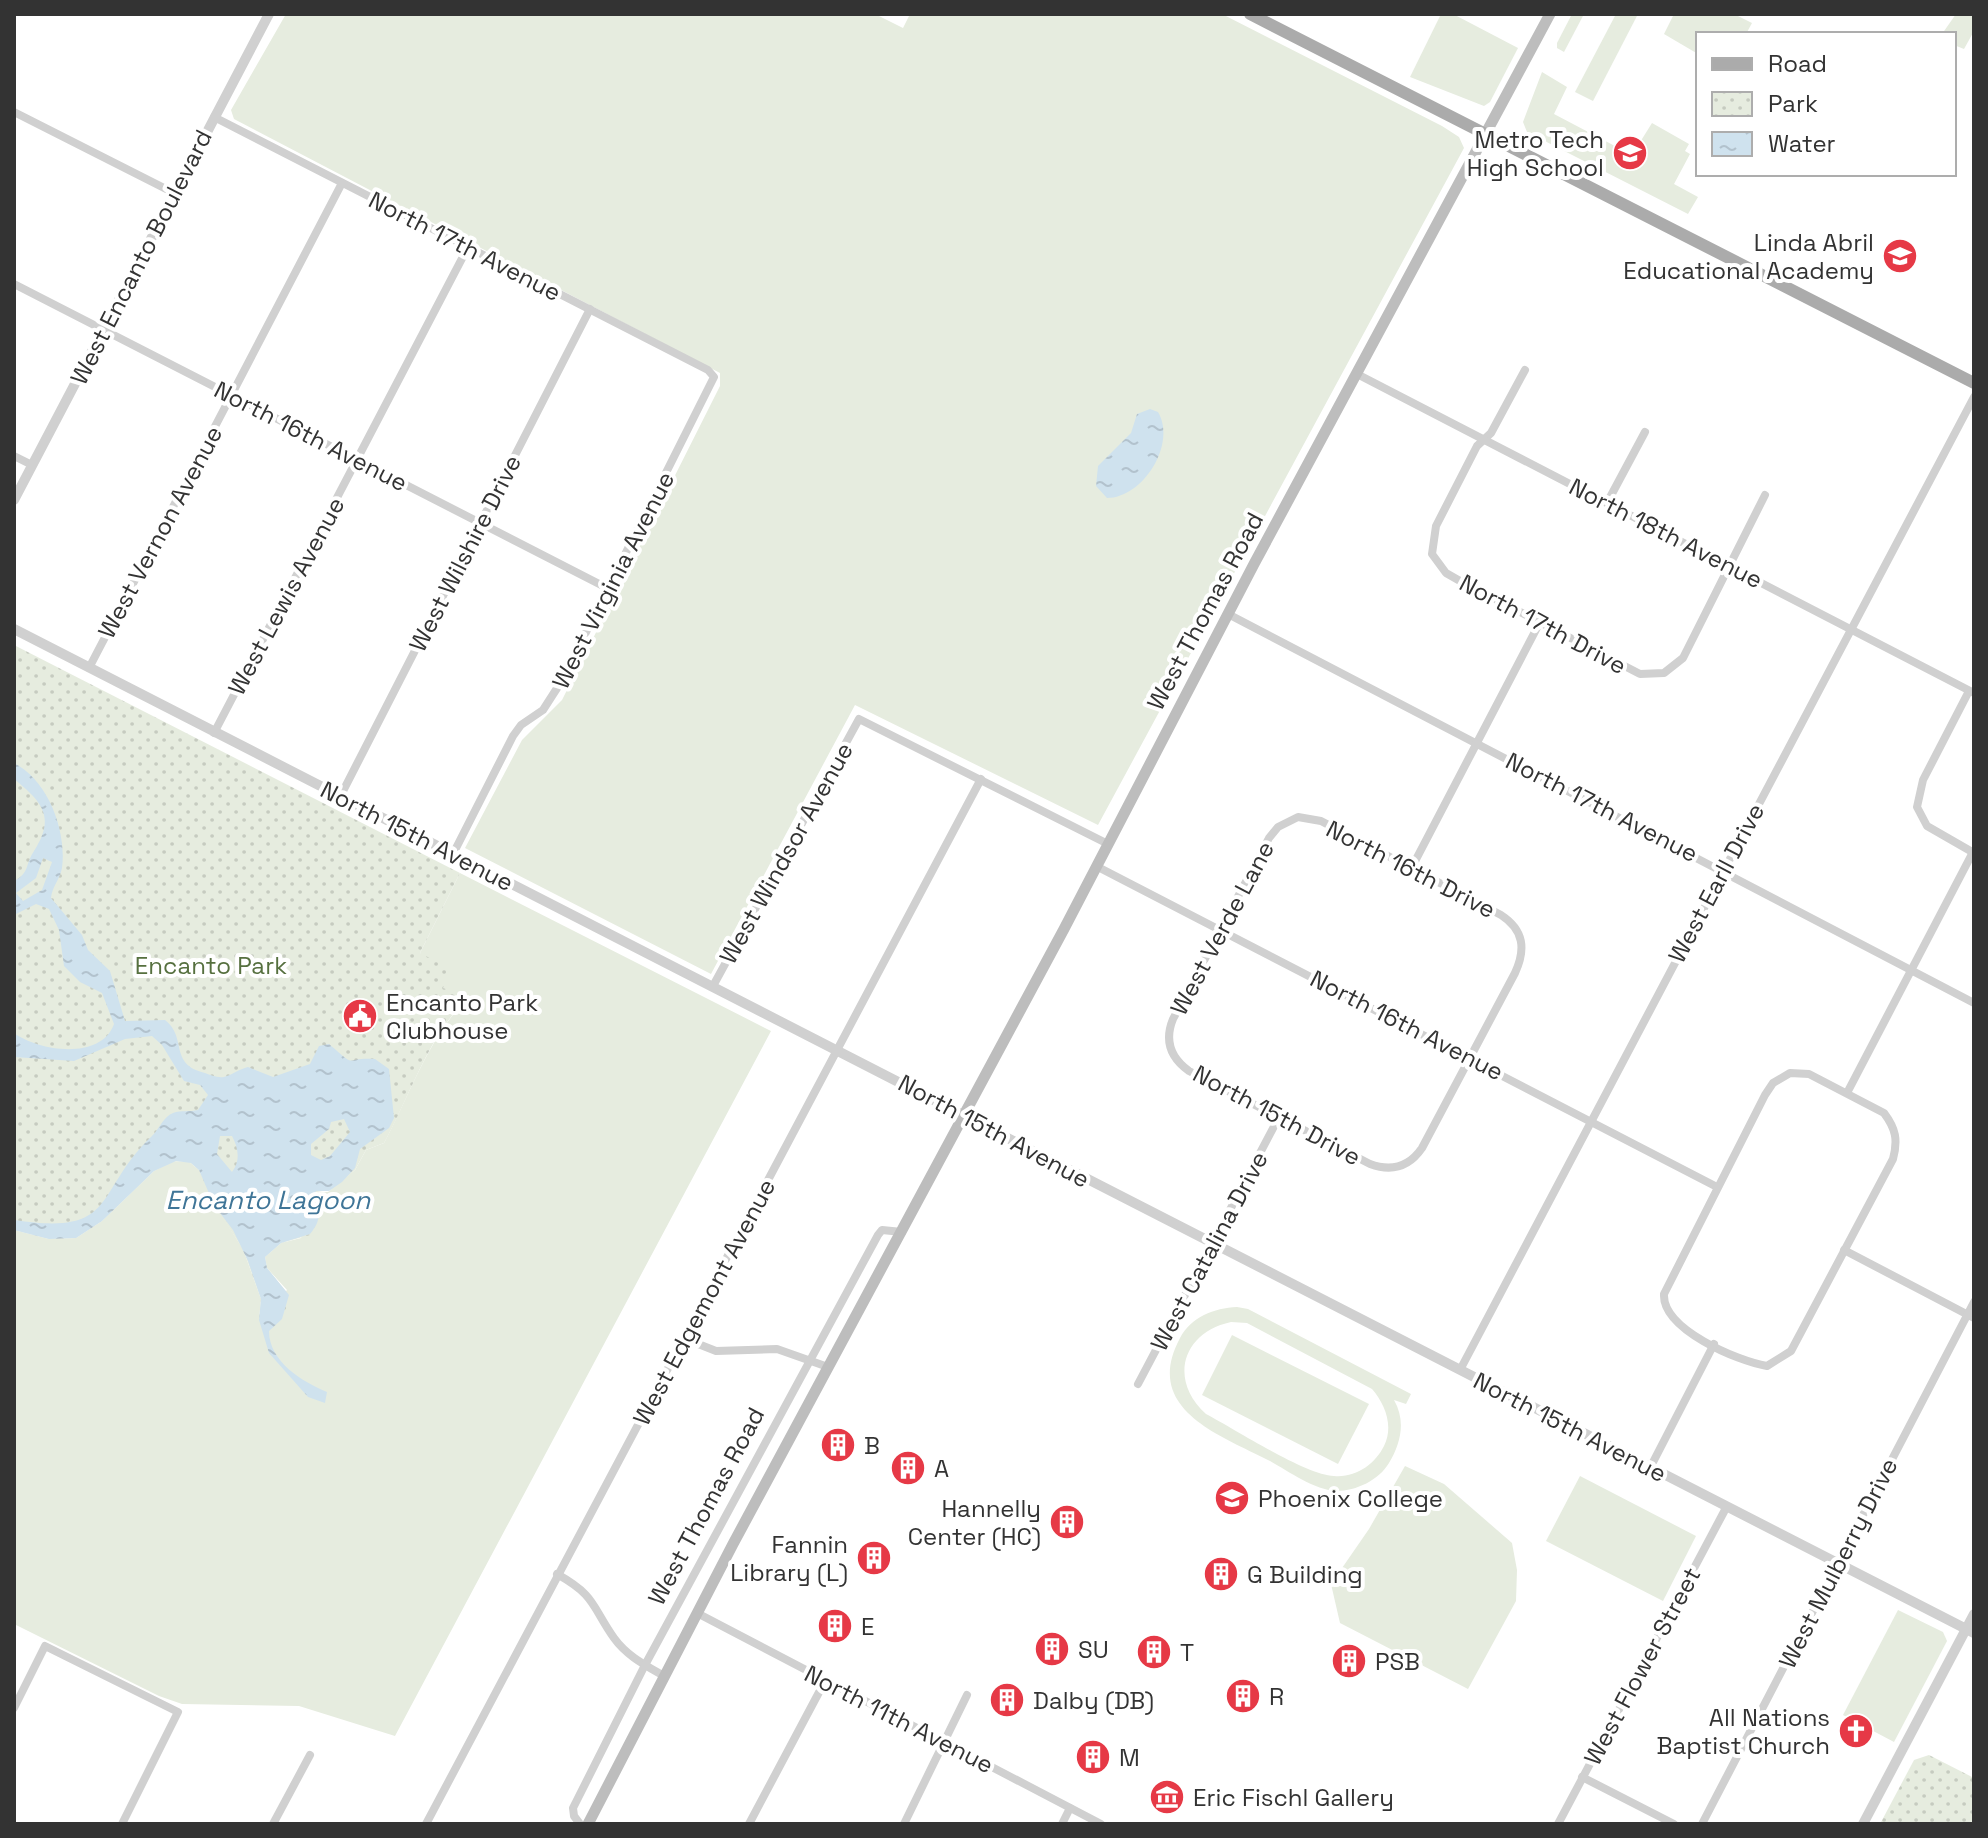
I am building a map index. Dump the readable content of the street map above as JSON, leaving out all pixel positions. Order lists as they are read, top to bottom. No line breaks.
{"streets":{"main road":["West Thomas Road"],"street":["North 17th Avenue","West Encanto Boulevard","North 16th Avenue","West Vernon Avenue","North 18th Avenue","West Wilshire Drive","West Virginia Avenue","West Lewis Avenue","North 17th Drive","North 15th Avenue","West Windsor Avenue","North 16th Drive","West Earll Drive","West Verde Lane","North 15th Drive","West Catalina Drive","West Edgemont Avenue","West Mulberry Drive","West Flower Street","North 11th Avenue"]},"crossings":[["North 17th Avenue","West Encanto Boulevard"],["North 17th Avenue","West Vernon Avenue"],["North 17th Avenue","West Wilshire Drive"],["North 17th Avenue","West Virginia Avenue"],["North 17th Avenue","West Lewis Avenue"],["North 17th Avenue","West Thomas Road"],["North 17th Avenue","West Earll Drive"],["West Encanto Boulevard","North 16th Avenue"],["North 16th Avenue","West Vernon Avenue"],["North 16th Avenue","West Wilshire Drive"],["North 16th Avenue","West Virginia Avenue"],["North 16th Avenue","West Lewis Avenue"],["North 16th Avenue","West Thomas Road"],["North 16th Avenue","North 16th Drive"],["North 16th Avenue","West Earll Drive"],["North 16th Avenue","West Verde Lane"],["North 16th Avenue","North 15th Drive"],["West Vernon Avenue","North 15th Avenue"],["North 18th Avenue","West Thomas Road"],["North 18th Avenue","North 17th Drive"],["North 18th Avenue","West Earll Drive"],["West Wilshire Drive","North 15th Avenue"],["West Virginia Avenue","North 15th Avenue"],["West Lewis Avenue","North 15th Avenue"],["West Thomas Road","North 15th Avenue"],["West Thomas Road","North 11th Avenue"],["North 15th Avenue","West Windsor Avenue"],["North 15th Avenue","West Earll Drive"],["North 15th Avenue","West Catalina Drive"],["North 15th Avenue","West Edgemont Avenue"],["North 15th Avenue","West Mulberry Drive"],["North 15th Avenue","West Flower Street"],["West Windsor Avenue","West Edgemont Avenue"],["North 16th Drive","West Verde Lane"],["North 16th Drive","North 15th Drive"],["West Verde Lane","North 15th Drive"],["North 15th Drive","West Catalina Drive"]],"water":["Encanto Lagoon"],"parks":["Encanto Park"],"places":{"school or university":["Metro Tech High School","Linda Abril Educational Academy","Phoenix College"],"public building":["Encanto Park Clubhouse"],"building":["B","A","Hannelly Center (HC)","Fannin Library (L)","G Building","E","SU","T","PSB","R","Dalby (DB)","M"],"church":["All Nations Baptist Church"],"museum":["Eric Fischl Gallery"]},"legend":["Road","Park","Water"]}
